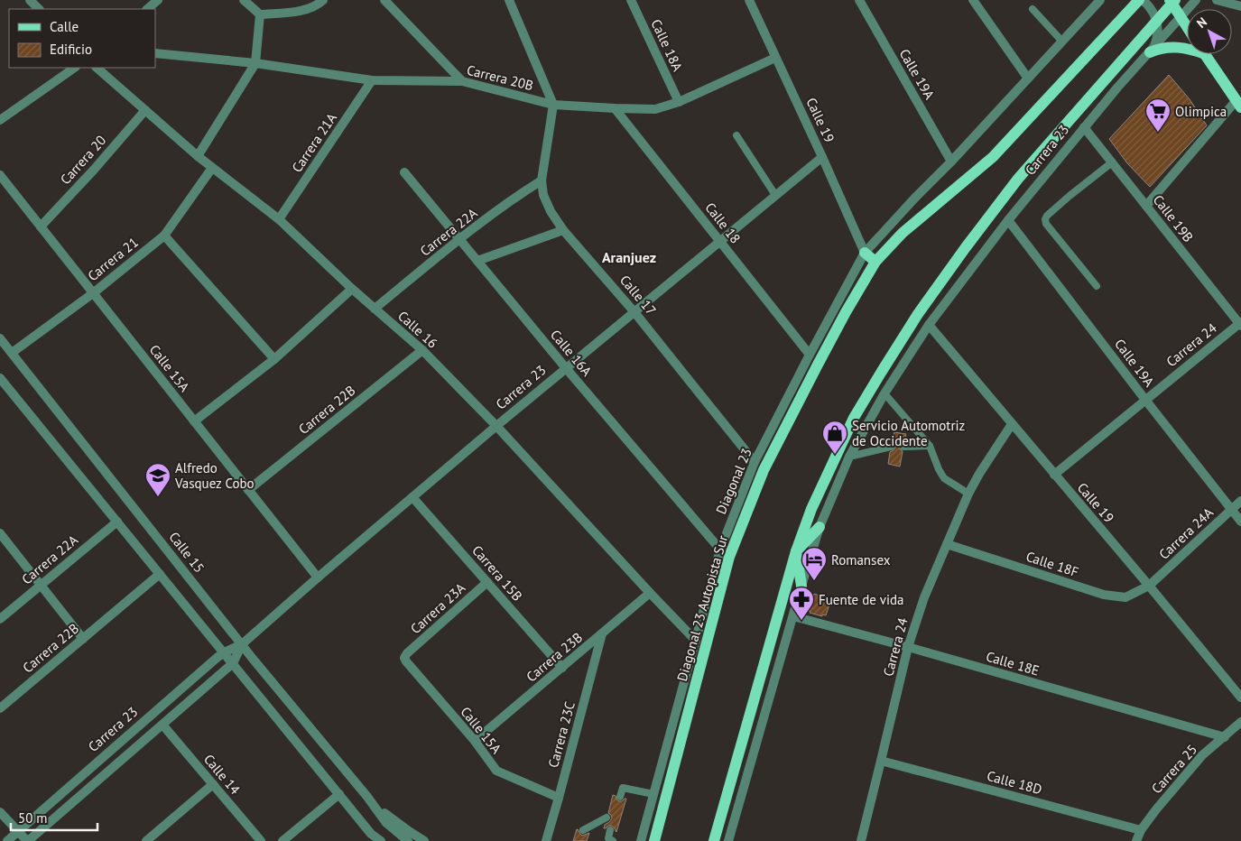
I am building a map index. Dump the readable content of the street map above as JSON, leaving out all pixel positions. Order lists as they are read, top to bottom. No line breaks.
{"streets":{"main road":["Carrera 23","Diagonal 23 Autopista Sur"],"street":["Calle 18A","Calle 19A","Carrera 20B","Calle 19","Carrera 21A","Carrera 20","Calle 19B","Calle 18","Carrera 22A","Carrera 21","Calle 17","Calle 16","Carrera 24","Calle 16A","Calle 15A","Carrera 22B","Diagonal 23","Carrera 24A","Calle 15","Calle 18F","Carrera 15B","Carrera 23A","Carrera 23B","Calle 18E","Carrera 23C","Carrera 25","Calle 14","Calle 18D"]},"crossings":[["Calle 18A","Carrera 20B"],["Calle 19A","Carrera 23"],["Calle 19A","Carrera 24"],["Calle 19A","Carrera 24A"],["Carrera 20B","Calle 19"],["Carrera 20B","Carrera 21A"],["Carrera 20B","Calle 18"],["Carrera 20B","Calle 17"],["Calle 19","Carrera 23"],["Calle 19","Carrera 24"],["Calle 19","Diagonal 23"],["Calle 19","Carrera 24A"],["Calle 19","Calle 18F"],["Carrera 21A","Calle 16"],["Carrera 23","Calle 19B"],["Carrera 23","Calle 18"],["Carrera 23","Calle 17"],["Carrera 23","Calle 16"],["Carrera 23","Calle 16A"],["Carrera 23","Calle 15A"],["Carrera 23","Calle 15"],["Carrera 23","Carrera 15B"],["Carrera 23","Calle 14"],["Carrera 20","Calle 16"],["Carrera 20","Calle 15A"],["Calle 19B","Carrera 24"],["Calle 18","Diagonal 23"],["Carrera 22A","Calle 17"],["Carrera 22A","Calle 16"],["Carrera 22A","Calle 16A"],["Carrera 21","Calle 16"],["Carrera 21","Calle 15A"],["Carrera 21","Calle 15"],["Calle 17","Diagonal 23"],["Calle 16","Carrera 22B"],["Calle 16","Diagonal 23"],["Calle 16","Carrera 23B"],["Carrera 24","Calle 18F"],["Carrera 24","Calle 18E"],["Carrera 24","Calle 18D"],["Calle 16A","Diagonal 23"],["Calle 15A","Carrera 22B"],["Calle 15A","Carrera 23A"],["Calle 15A","Carrera 23B"],["Calle 15A","Carrera 23C"],["Carrera 24A","Calle 18F"],["Carrera 15B","Carrera 23A"],["Carrera 15B","Carrera 23B"],["Carrera 23B","Carrera 23C"],["Calle 18E","Carrera 25"],["Carrera 25","Calle 18D"]],"districts":["Aranjuez"],"places":{"supermarket":["Olimpica"],"shop":["Servicio Automotriz de Occidente"],"school or university":["Alfredo Vasquez Cobo"],"hotel":["Romansex"],"pharmacy":["Fuente de vida"]},"legend":["Calle","Edificio"],"scale_bar":"50 m","north":"top left"}
